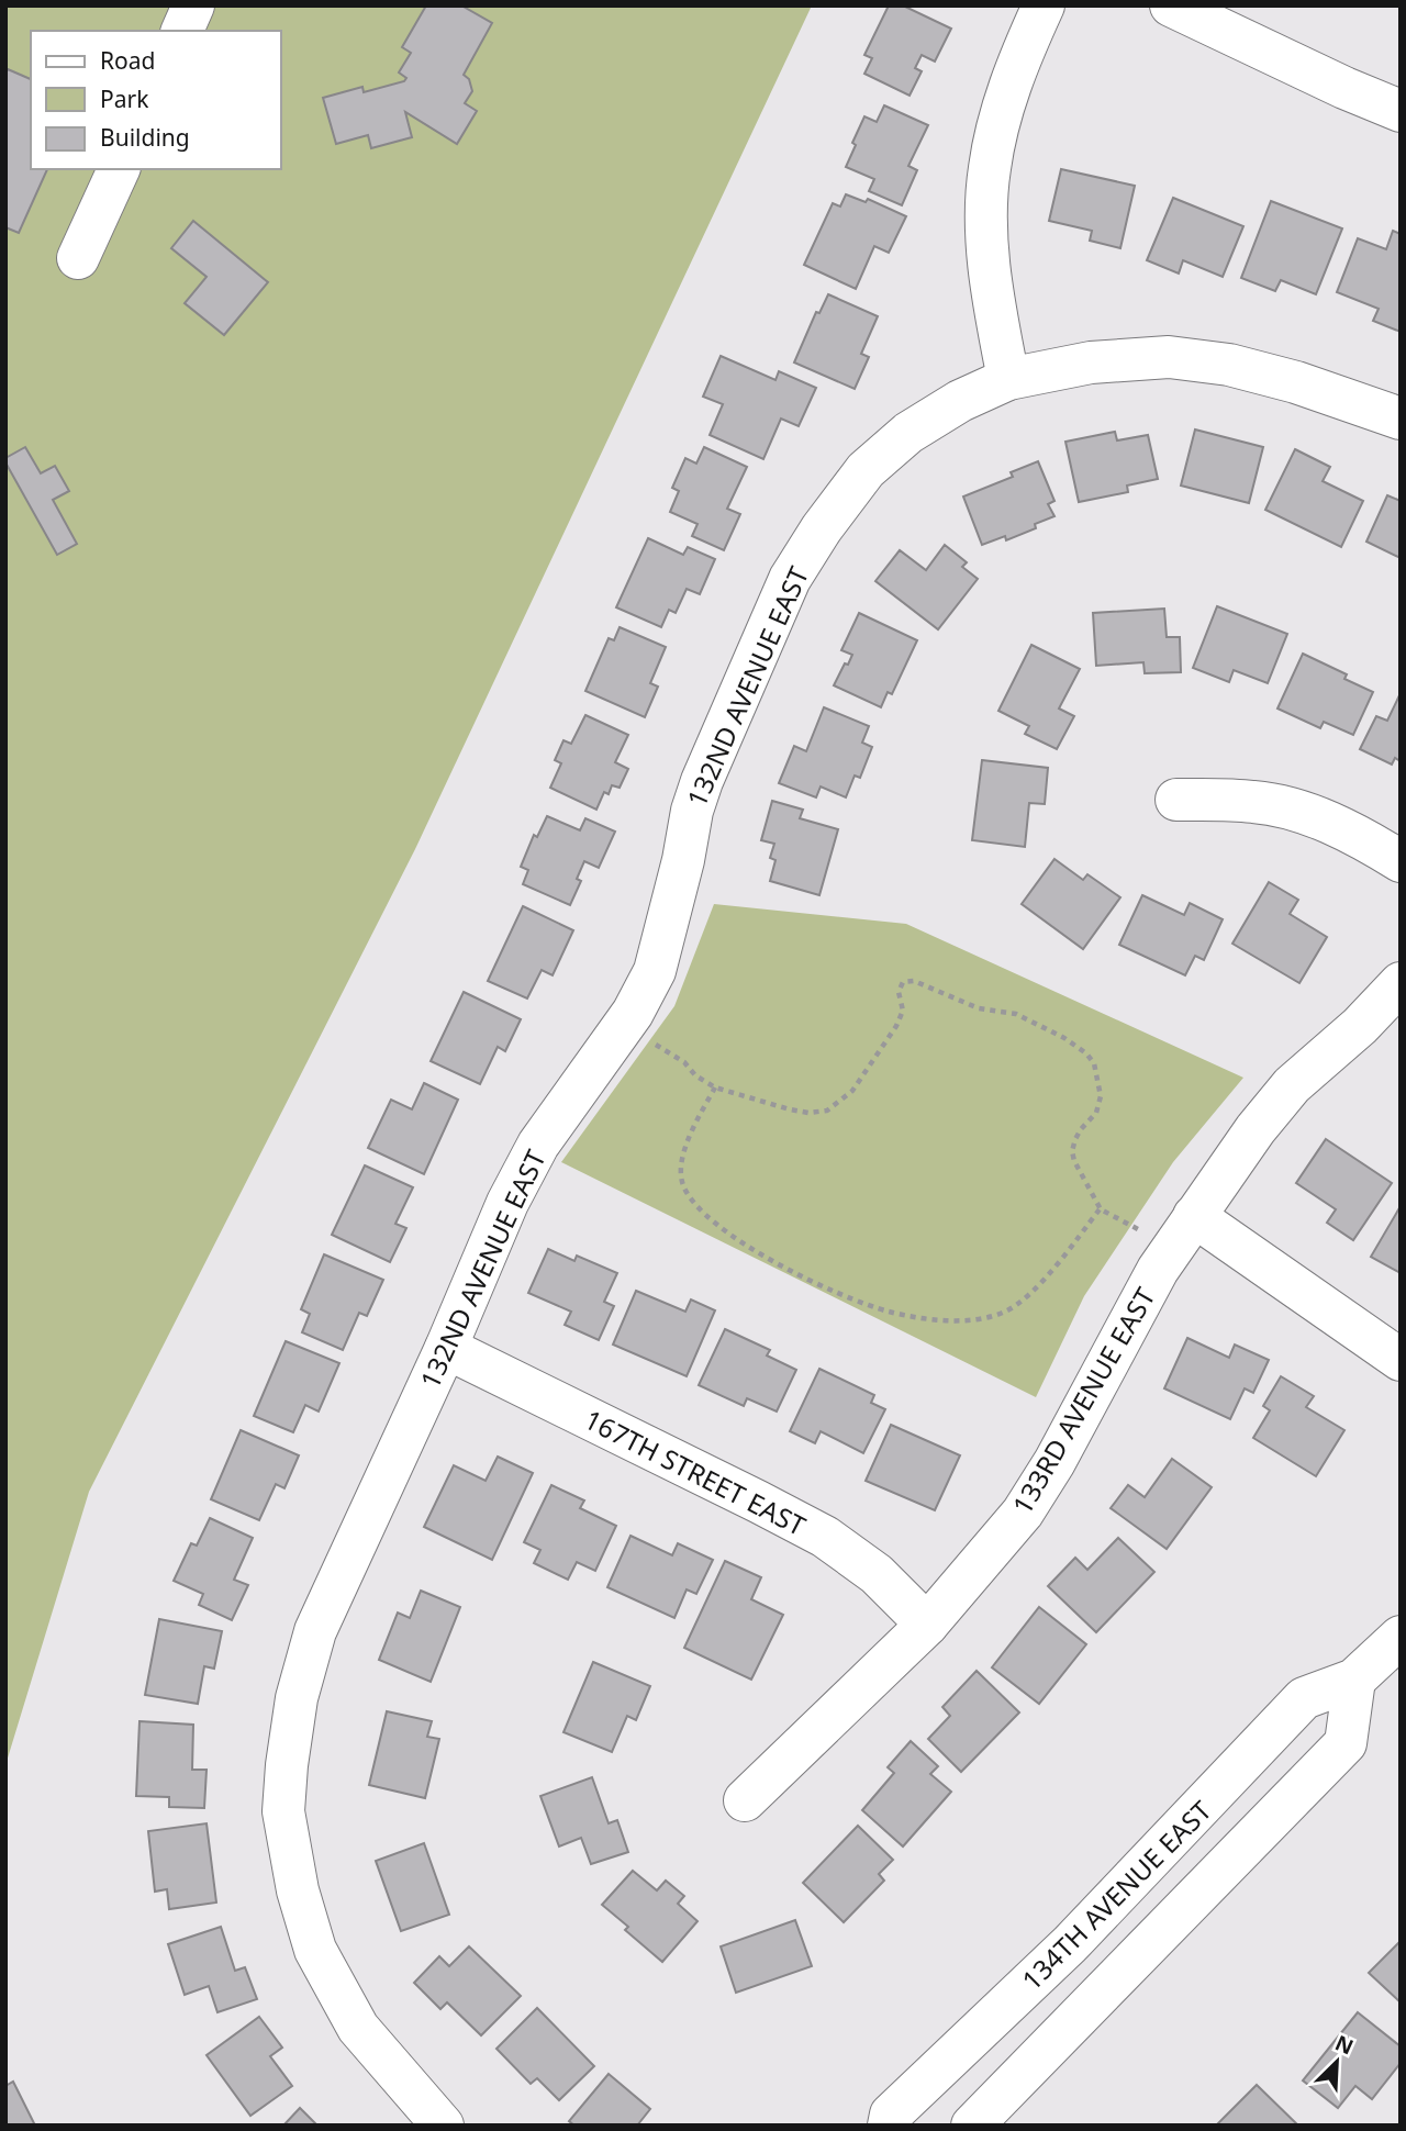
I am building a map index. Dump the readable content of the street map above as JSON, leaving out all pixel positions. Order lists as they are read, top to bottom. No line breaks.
{"streets":{"street":["132ND AVENUE EAST","133RD AVENUE EAST","167TH STREET EAST","134TH AVENUE EAST"]},"crossings":[["132ND AVENUE EAST","167TH STREET EAST"],["133RD AVENUE EAST","167TH STREET EAST"]],"legend":["Road","Park","Building"],"north":"top right"}
